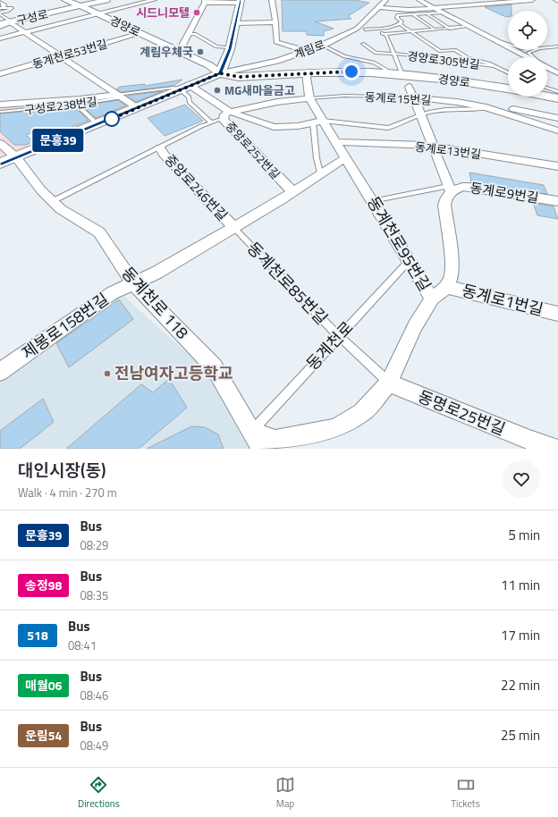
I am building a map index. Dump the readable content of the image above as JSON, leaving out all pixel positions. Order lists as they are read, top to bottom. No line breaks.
{"streets":{"street":["구성로","경양로","계림로","동계천로53번길","동계로15번길","구성로238번길","중앙로252번길","동계로13번길","중앙로246번길","동계로9번길","동계천로95번길","동계로1번길","동계천로 118","제봉로158번길","동명로25번길"],"lane":["경양로305번길","동계천로85번길","동계천로"]},"crossings":[["구성로","경양로"],["구성로","구성로238번길"],["경양로","계림로"],["경양로","동계천로53번길"],["경양로","경양로305번길"],["경양로","동계천로95번길"],["계림로","경양로305번길"],["동계천로53번길","구성로238번길"],["동계로15번길","동계천로95번길"],["동계로13번길","동계천로95번길"],["중앙로246번길","동계천로85번길"],["동계로9번길","동계로1번길"],["동계천로95번길","동계천로85번길"],["동계천로95번길","동계로1번길"],["동계천로95번길","동계천로 118"],["동계천로95번길","동계천로"],["동계천로95번길","동명로25번길"],["동계천로85번길","동계천로"],["동계천로85번길","동명로25번길"],["동계천로 118","제봉로158번길"],["동계천로 118","동계천로"]],"places":["시드니모텔","계림우체국","MG새마을금고","전남여자고등학교"],"lines":["bus line 문흥39"],"page":{"on_map":"문흥39","heading":["대인시장(동)","Walk · 4 min · 270 m"],"list":[{"mark":"문흥39","name":"Bus","note":"08:29","value":"5 min"},{"mark":"송정98","name":"Bus","note":"08:35","value":"11 min"},{"mark":"518","name":"Bus","note":"08:41","value":"17 min"},{"mark":"매월06","name":"Bus","note":"08:46","value":"22 min"},{"mark":"운림54","name":"Bus","note":"08:49","value":"25 min"}],"tabs":["Directions","Map","Tickets"]}}
